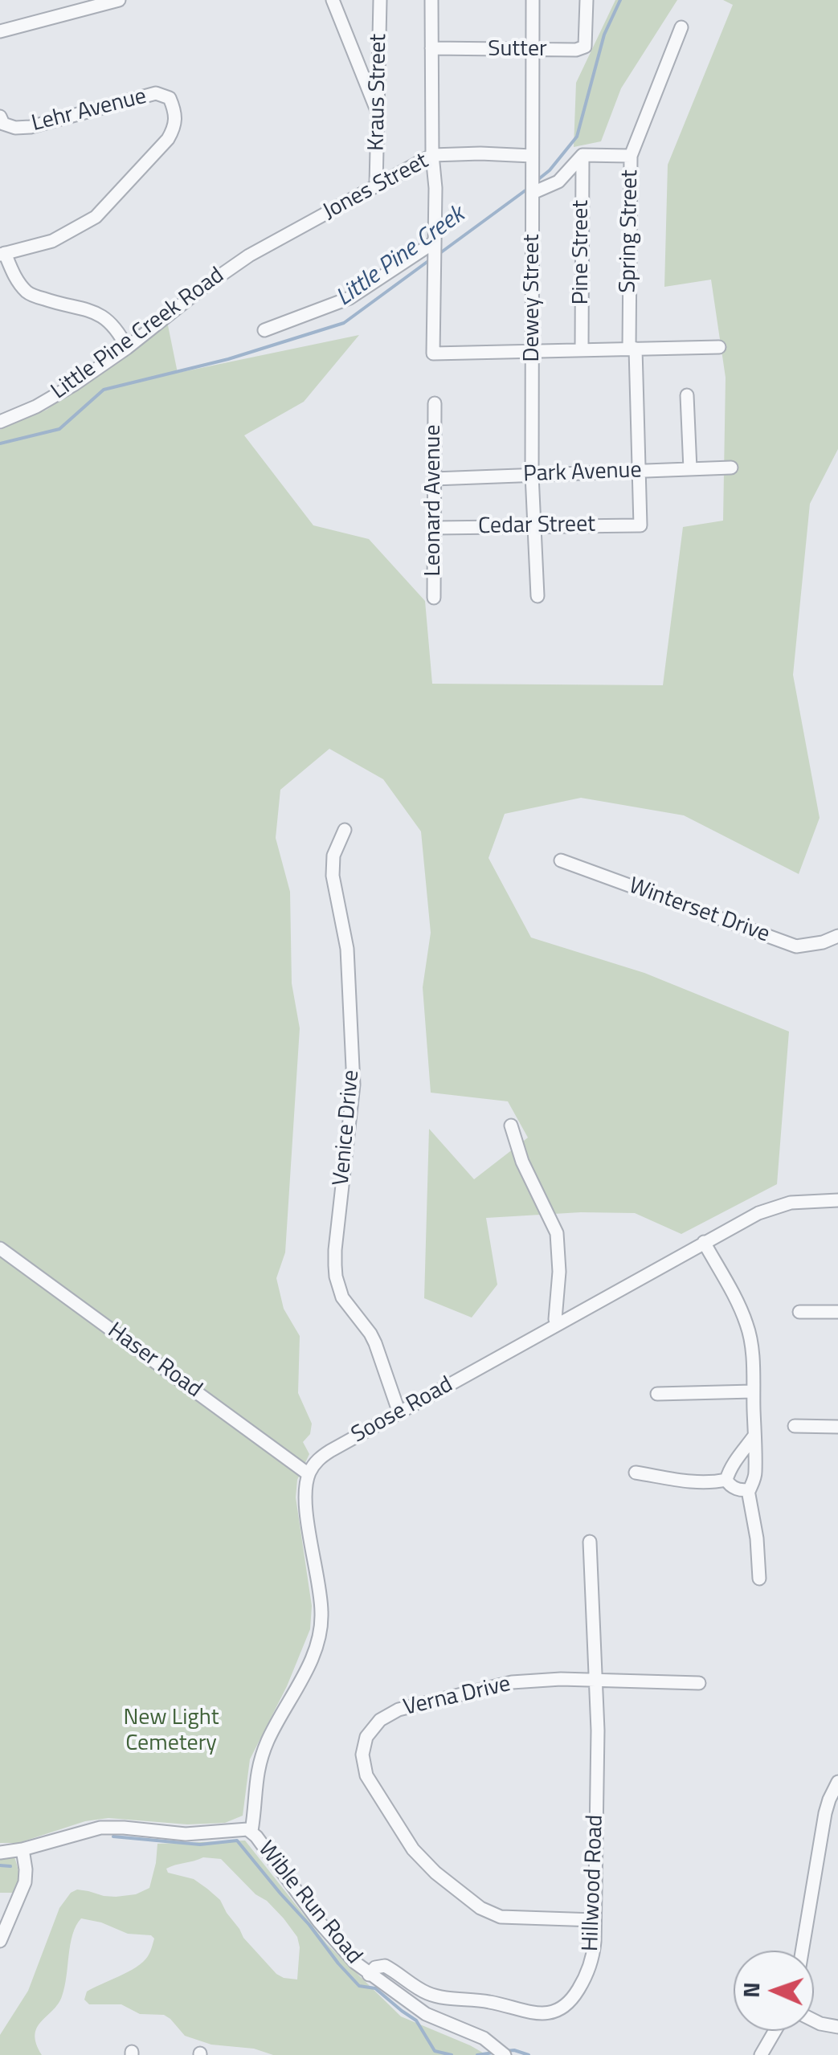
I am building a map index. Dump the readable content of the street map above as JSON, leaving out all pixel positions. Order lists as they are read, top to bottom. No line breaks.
{"streets":{"street":["Sutter","Kraus Street","Lehr Avenue","Jones Street","Spring Street","Pine Street","Dewey Street","Little Pine Creek Road","Park Avenue","Leonard Avenue","Cedar Street","Winterset Drive","Venice Drive","Haser Road","Soose Road","Verna Drive","Hillwood Road","Wible Run Road"]},"crossings":[["Sutter","Dewey Street"],["Kraus Street","Jones Street"],["Jones Street","Dewey Street"],["Jones Street","Little Pine Creek Road"],["Spring Street","Park Avenue"],["Spring Street","Cedar Street"],["Dewey Street","Park Avenue"],["Dewey Street","Cedar Street"],["Park Avenue","Leonard Avenue"],["Leonard Avenue","Cedar Street"],["Venice Drive","Soose Road"],["Haser Road","Soose Road"],["Verna Drive","Hillwood Road"],["Hillwood Road","Wible Run Road"]],"water":["Little Pine Creek"],"parks":["New Light Cemetery"],"north":"left"}
